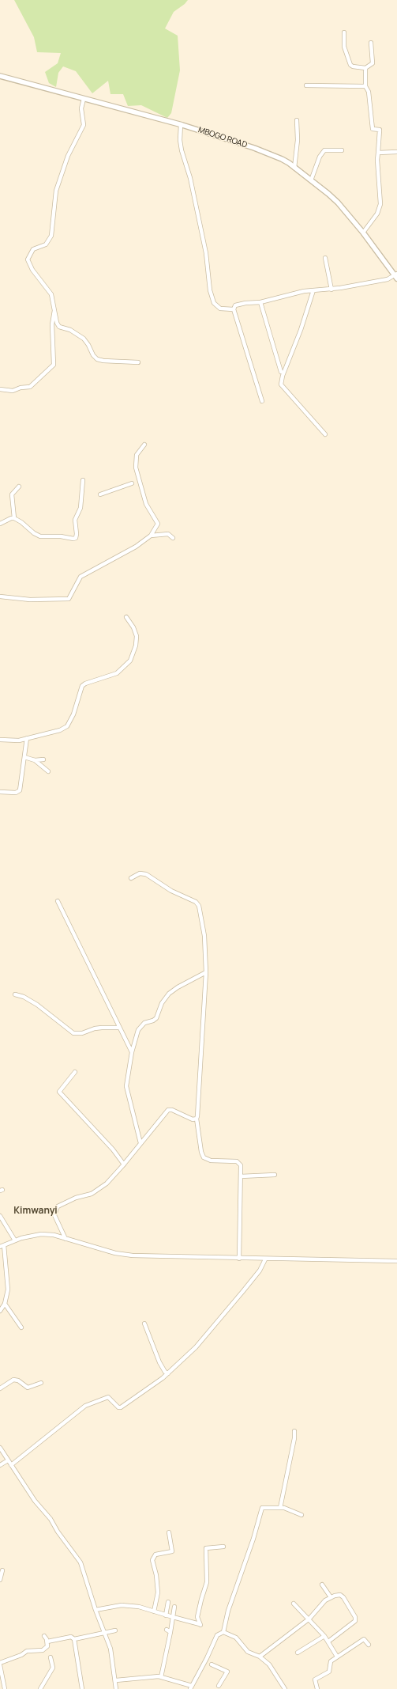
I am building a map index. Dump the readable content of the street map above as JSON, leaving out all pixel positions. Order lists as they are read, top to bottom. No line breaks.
{"streets":{"main road":["MBOGO ROAD"]},"districts":["Kimwanyi"]}
